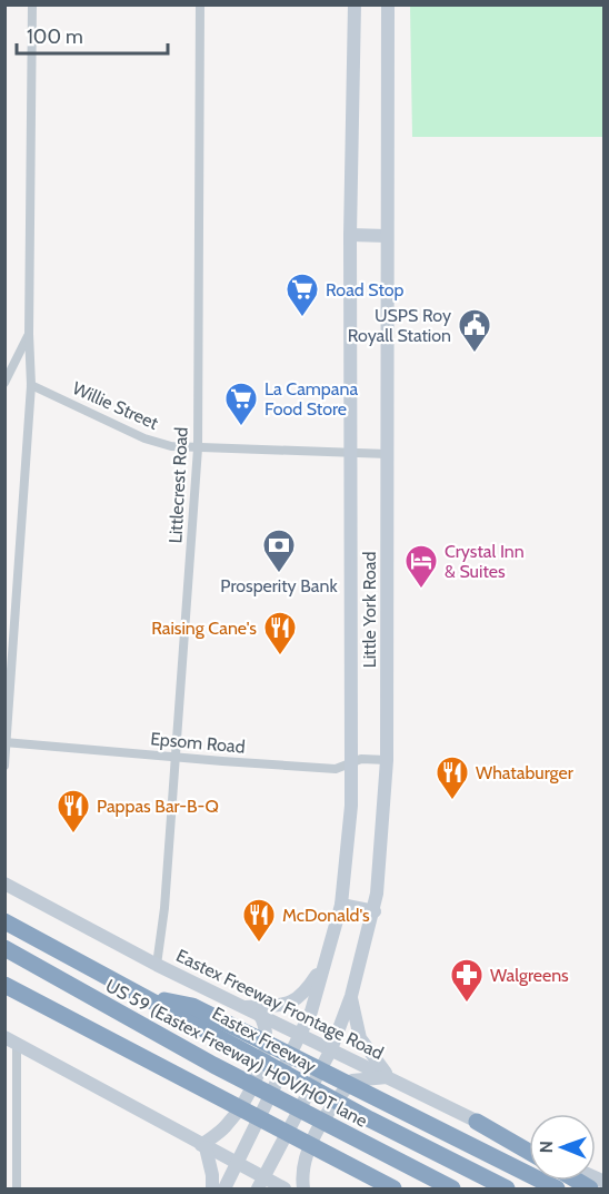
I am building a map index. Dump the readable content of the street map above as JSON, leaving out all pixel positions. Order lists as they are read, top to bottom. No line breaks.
{"streets":{"highway":["Eastex Freeway","US 59 (Eastex Freeway) HOV/HOT lane"],"main road":["Little York Road","Eastex Freeway Frontage Road"],"street":["Willie Street","Littlecrest Road","Epsom Road"]},"crossings":[["Willie Street","Littlecrest Road"],["Willie Street","Little York Road"],["Littlecrest Road","Epsom Road"],["Littlecrest Road","Eastex Freeway Frontage Road"],["Little York Road","Epsom Road"],["Little York Road","Eastex Freeway Frontage Road"]],"places":{"supermarket":["Road Stop","La Campana Food Store"],"public building":["USPS Roy Royall Station"],"bank":["Prosperity Bank"],"hotel":["Crystal Inn & Suites"],"restaurant":["Raising Cane's","Whataburger","Pappas Bar-B-Q","McDonald's"],"pharmacy":["Walgreens"]},"scale_bar":"100 m","north":"left"}
